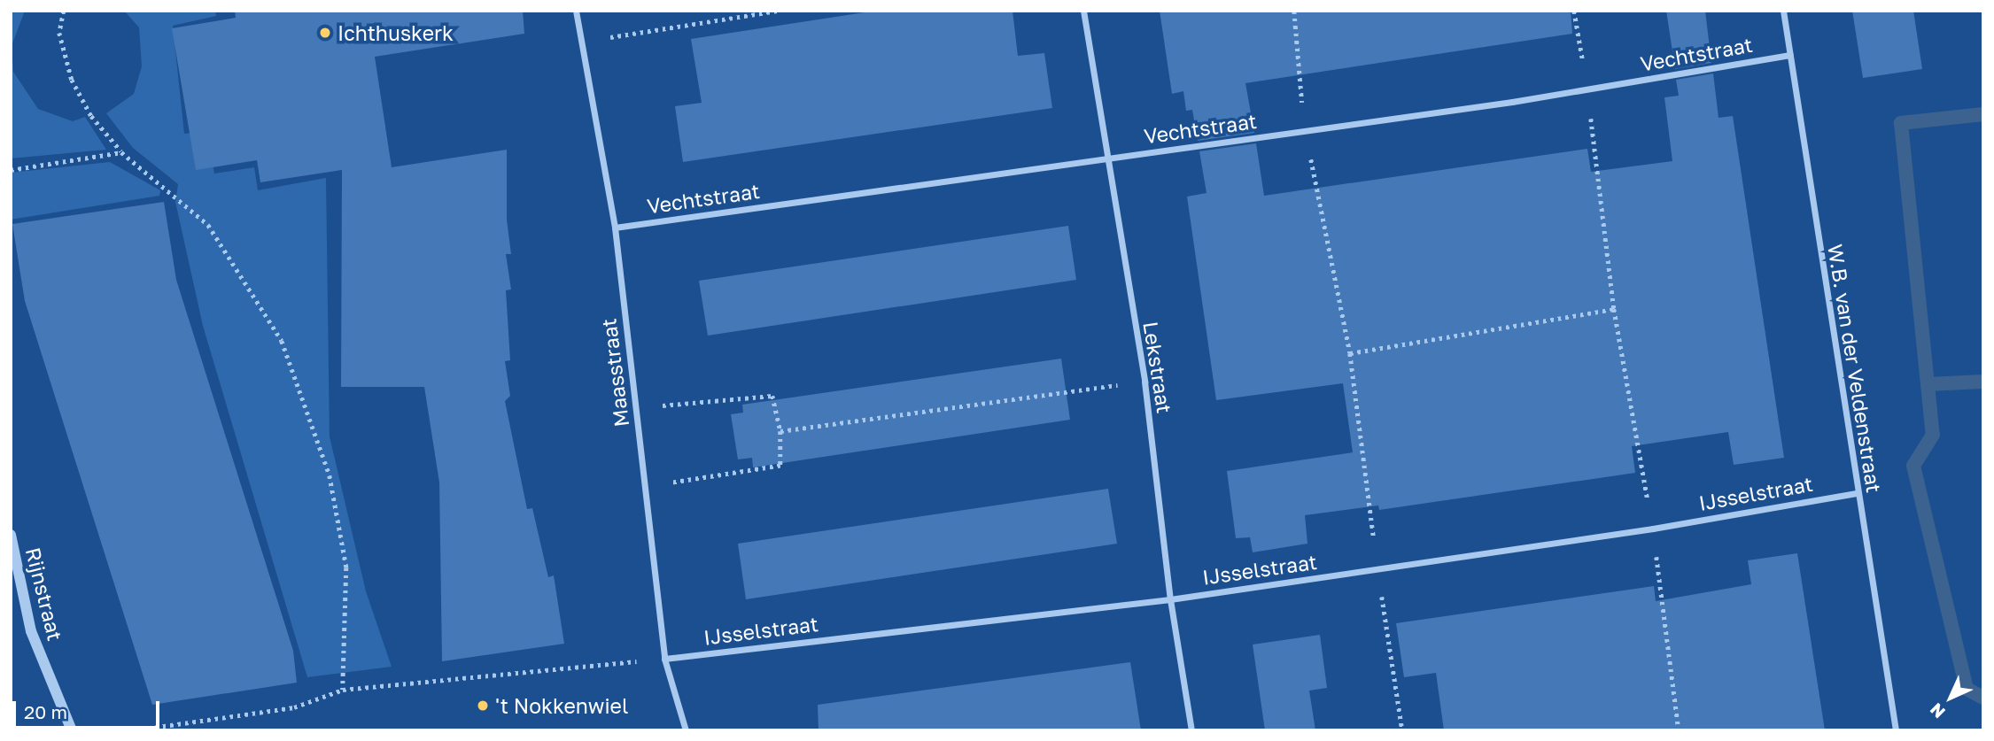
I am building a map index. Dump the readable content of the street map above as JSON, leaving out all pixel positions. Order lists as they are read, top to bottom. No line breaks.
{"streets":{"street":["Vechtstraat","Lekstraat","W.B. van der Veldenstraat","Maasstraat","IJsselstraat","Rijnstraat"]},"crossings":[["Vechtstraat","Lekstraat"],["Vechtstraat","W.B. van der Veldenstraat"],["Vechtstraat","Maasstraat"],["Lekstraat","IJsselstraat"],["W.B. van der Veldenstraat","IJsselstraat"],["Maasstraat","IJsselstraat"]],"places":["Ichthuskerk","'t Nokkenwiel"],"scale_bar":"20 m","north":"bottom left"}
